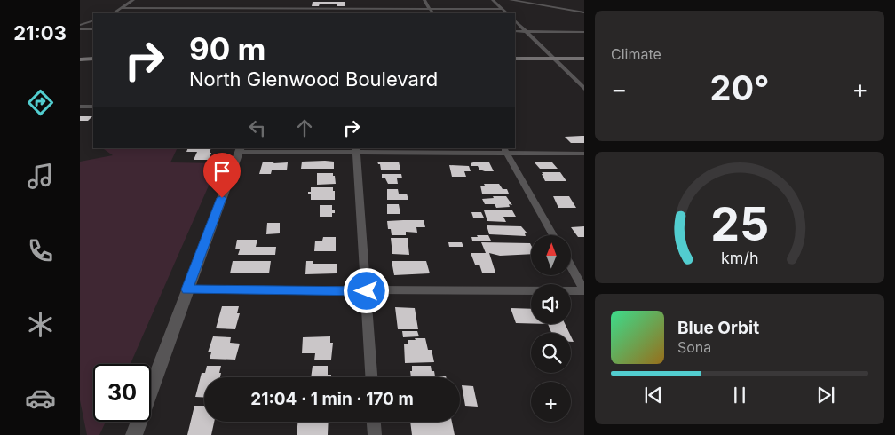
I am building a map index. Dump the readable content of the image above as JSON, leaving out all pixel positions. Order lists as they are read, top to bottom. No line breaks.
{"north":"top","page":{"tabs":"21:03","tile":"Climate","turn":["90 m","North Glenwood Boulevard"],"heat":["−","20°","+"],"map_buttons":"+","song":["Blue Orbit","Sona"],"limit":"30","trip":"21:04 · 1 min · 170 m","gauge":["25","km/h"]}}
